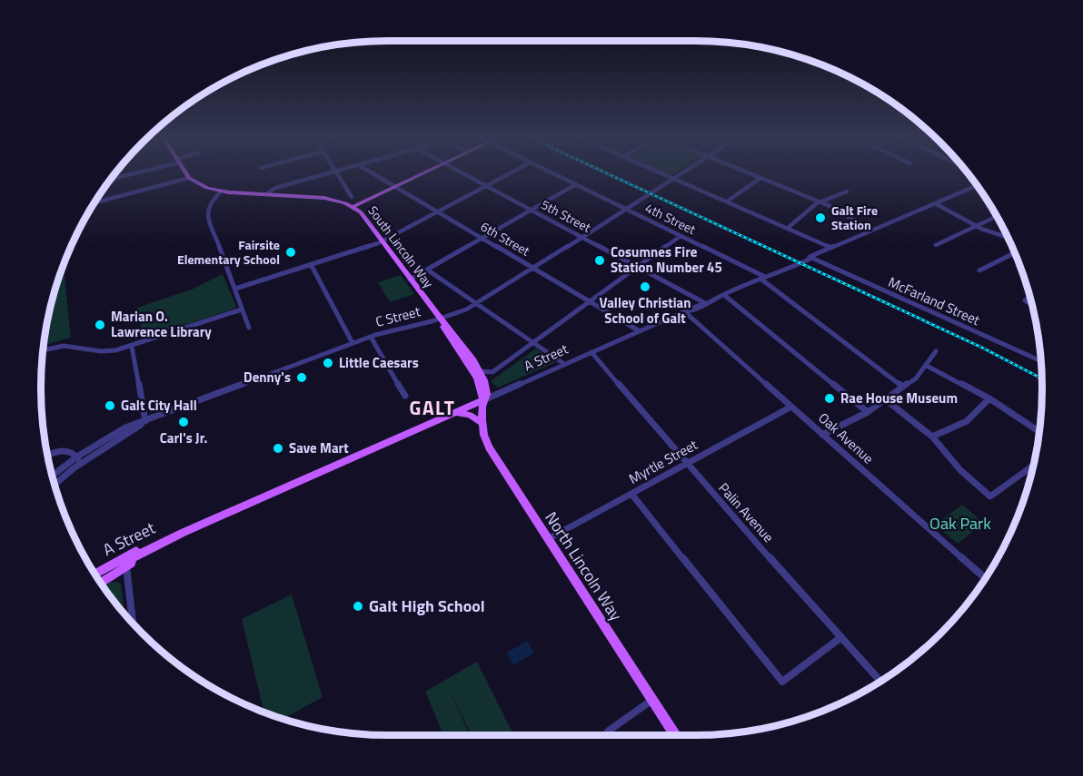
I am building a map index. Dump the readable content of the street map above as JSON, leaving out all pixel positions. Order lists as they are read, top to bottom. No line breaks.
{"streets":{"main road":["South Lincoln Way","A Street","North Lincoln Way"],"street":["5th Street","4th Street","6th Street","McFarland Street","C Street","Oak Avenue","Myrtle Street","Palin Avenue"]},"crossings":[["5th Street","C Street"],["5th Street","A Street"],["4th Street","C Street"],["4th Street","A Street"],["6th Street","C Street"],["6th Street","A Street"],["South Lincoln Way","C Street"],["South Lincoln Way","A Street"],["South Lincoln Way","North Lincoln Way"],["McFarland Street","A Street"],["A Street","Oak Avenue"],["A Street","Palin Avenue"],["A Street","North Lincoln Way"],["Oak Avenue","Myrtle Street"],["Myrtle Street","Palin Avenue"],["Myrtle Street","North Lincoln Way"]],"districts":["GALT"],"parks":["Oak Park"],"places":["Galt Fire Station","Fairsite Elementary School","Cosumnes Fire Station Number 45","Valley Christian School of Galt","Marian O. Lawrence Library","Little Caesars","Denny's","Rae House Museum","Galt City Hall","Carl's Jr.","Save Mart","Galt High School"]}
